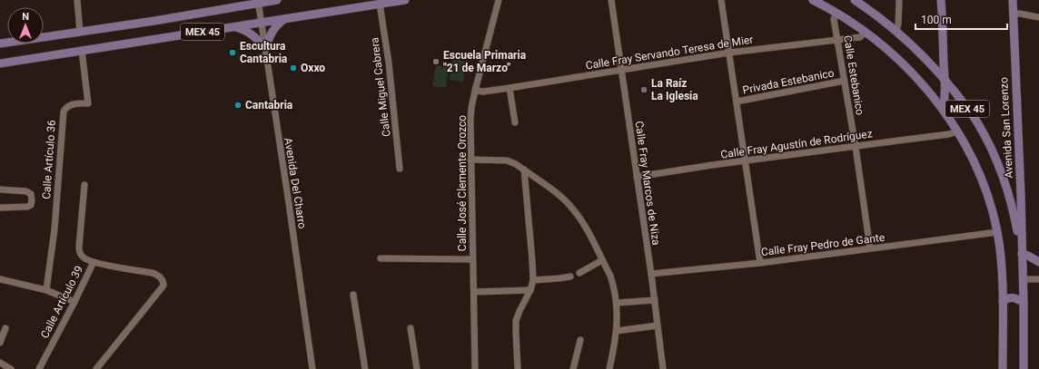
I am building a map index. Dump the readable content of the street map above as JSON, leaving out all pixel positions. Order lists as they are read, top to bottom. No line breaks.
{"streets":{"main road":["MEX 45","Avenida San Lorenzo"],"street":["Calle Fray Servando Teresa de Mier","Calle Estebanico","Privada Estebanico","Calle Miguel Cabrera","Calle Fray Agustín de Rodríguez","Calle Artículo 36","Avenida Del Charro","Calle José Clemente Orozco","Calle Fray Marcos de Niza","Calle Fray Pedro de Gante","Calle Artículo 39"]},"crossings":[["MEX 45","Calle Fray Servando Teresa de Mier"],["MEX 45","Calle Estebanico"],["MEX 45","Calle Miguel Cabrera"],["MEX 45","Avenida San Lorenzo"],["MEX 45","Calle Fray Agustín de Rodríguez"],["MEX 45","Calle Artículo 36"],["MEX 45","Avenida Del Charro"],["MEX 45","Calle Fray Pedro de Gante"],["Calle Fray Servando Teresa de Mier","Calle Estebanico"],["Calle Fray Servando Teresa de Mier","Calle José Clemente Orozco"],["Calle Fray Servando Teresa de Mier","Calle Fray Marcos de Niza"],["Calle Estebanico","Privada Estebanico"],["Calle Estebanico","Calle Fray Agustín de Rodríguez"],["Calle Estebanico","Calle Fray Pedro de Gante"],["Calle Fray Agustín de Rodríguez","Calle Fray Marcos de Niza"],["Calle Fray Marcos de Niza","Calle Fray Pedro de Gante"]],"places":["Escultura Cantabria","Escuela Primaria \"21 de Marzo\"","Oxxo","La Raíz La Iglesia","Cantabria"],"scale_bar":"100 m","north":"top"}
